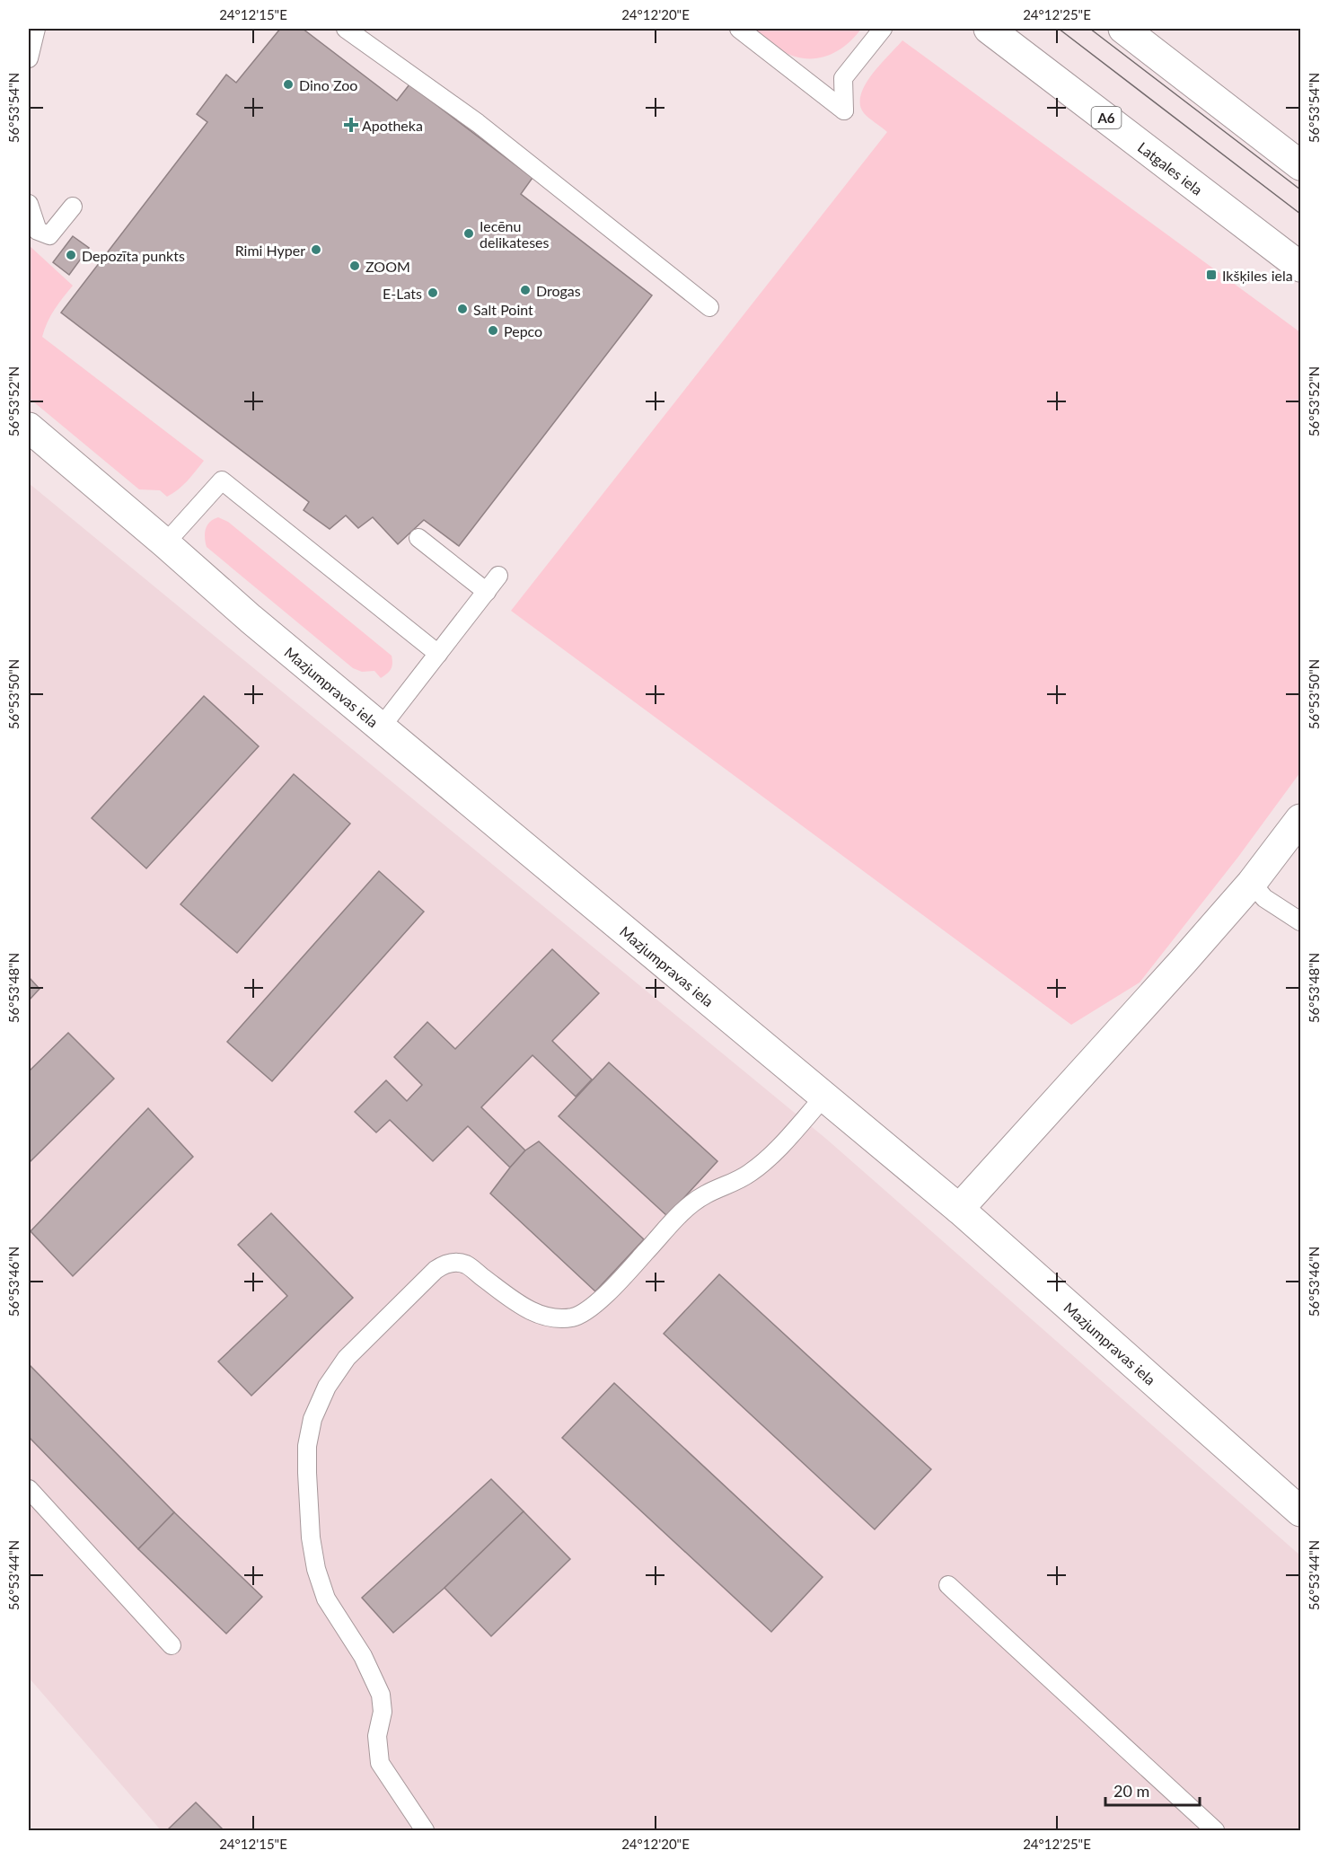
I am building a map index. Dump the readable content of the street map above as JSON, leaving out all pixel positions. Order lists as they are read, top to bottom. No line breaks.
{"streets":{"main road":["A6","Latgales iela","Mazjumpravas iela"]},"places":{"other":["Dino Zoo","Iecēnu delikateses","Rimi Hyper","Depozīta punkts","ZOOM","Drogas","E-Lats","Salt Point","Pepco"],"health":["Apotheka"],"transit":["Ikšķiles iela"]},"scale_bar":"20 m","coordinates":["24°12'15\"E","24°12'20\"E","24°12'25\"E","56°53'54\"N","56°53'52\"N","56°53'50\"N","56°53'48\"N","56°53'46\"N","56°53'44\"N"]}
